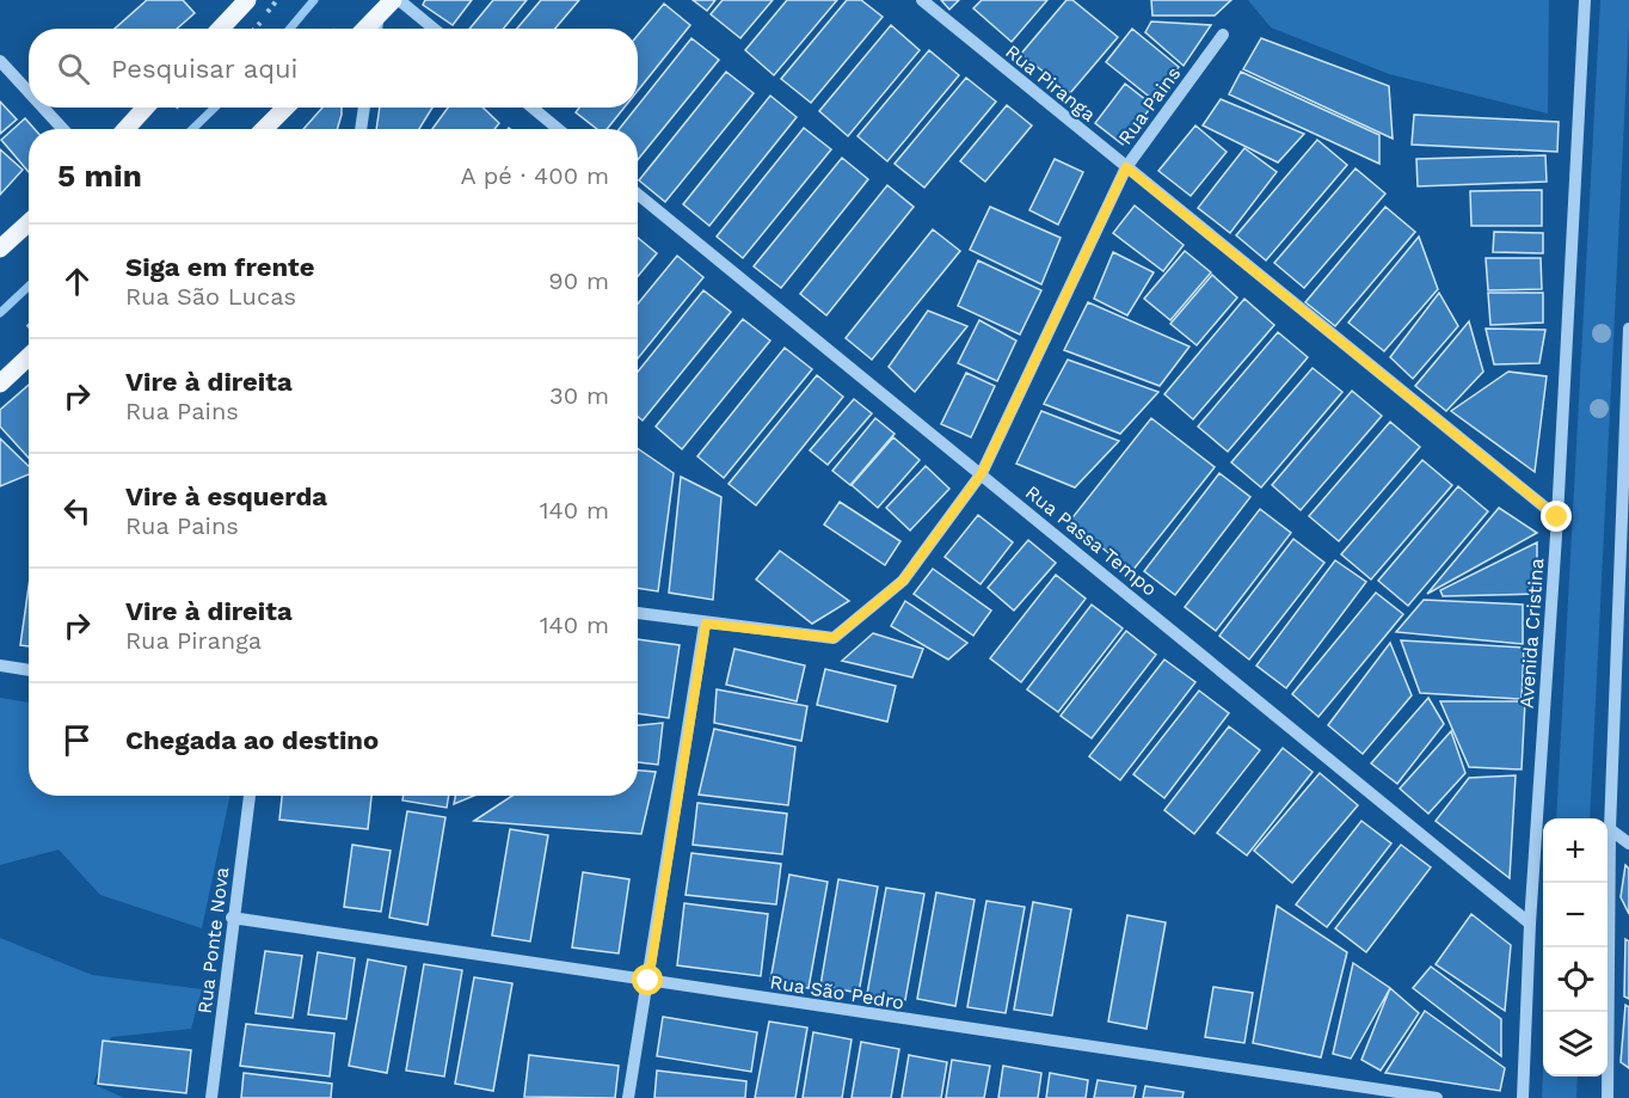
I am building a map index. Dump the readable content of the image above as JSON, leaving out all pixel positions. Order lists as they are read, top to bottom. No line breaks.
{"streets":{"street":["Rua Piranga","Rua Pains","Rua Passa Tempo","Avenida Cristina","Rua Ponte Nova","Rua São Pedro"]},"crossings":[["Rua Piranga","Rua Pains"],["Rua Piranga","Avenida Cristina"],["Rua Pains","Rua Passa Tempo"],["Rua Passa Tempo","Avenida Cristina"],["Rua Ponte Nova","Rua São Pedro"]],"page":{"search":"Pesquisar aqui","heading":["5 min","A pé · 400 m"],"list":[["Siga em frente","Rua São Lucas","90 m"],["Vire à direita","Rua Pains","30 m"],["Vire à esquerda","Rua Pains","140 m"],["Vire à direita","Rua Piranga","140 m"],"Chegada ao destino"],"map_buttons":["+","−"]}}
